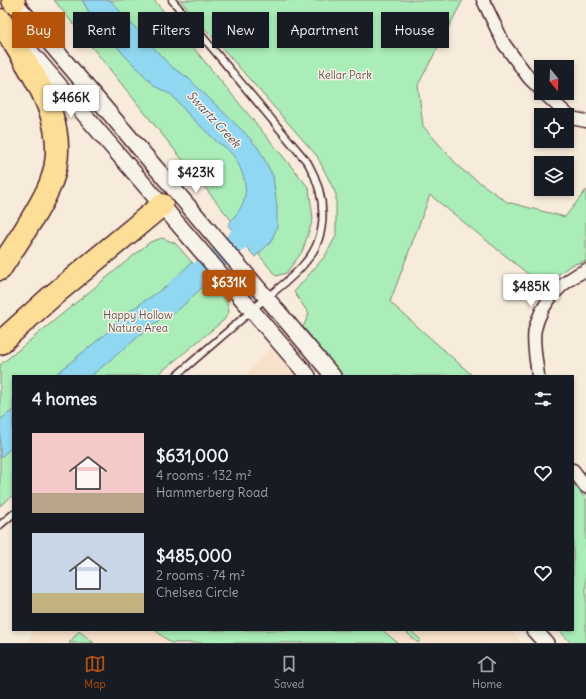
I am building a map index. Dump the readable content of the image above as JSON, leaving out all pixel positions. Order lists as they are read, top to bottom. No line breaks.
{"water":["Swartz Creek"],"parks":["Kellar Park","Happy Hollow Nature Area"],"north":"bottom","page":{"chip":["Buy","Rent","Filters","New","Apartment","House"],"price":["$466K","$423K","$631K","$485K"],"heading":"4 homes","list":[{"name":"$631,000","note":"4 rooms · 132 m² · Hammerberg Road"},{"name":"$485,000","note":"2 rooms · 74 m² · Chelsea Circle"}],"tabs":["Map","Saved","Home"]}}
